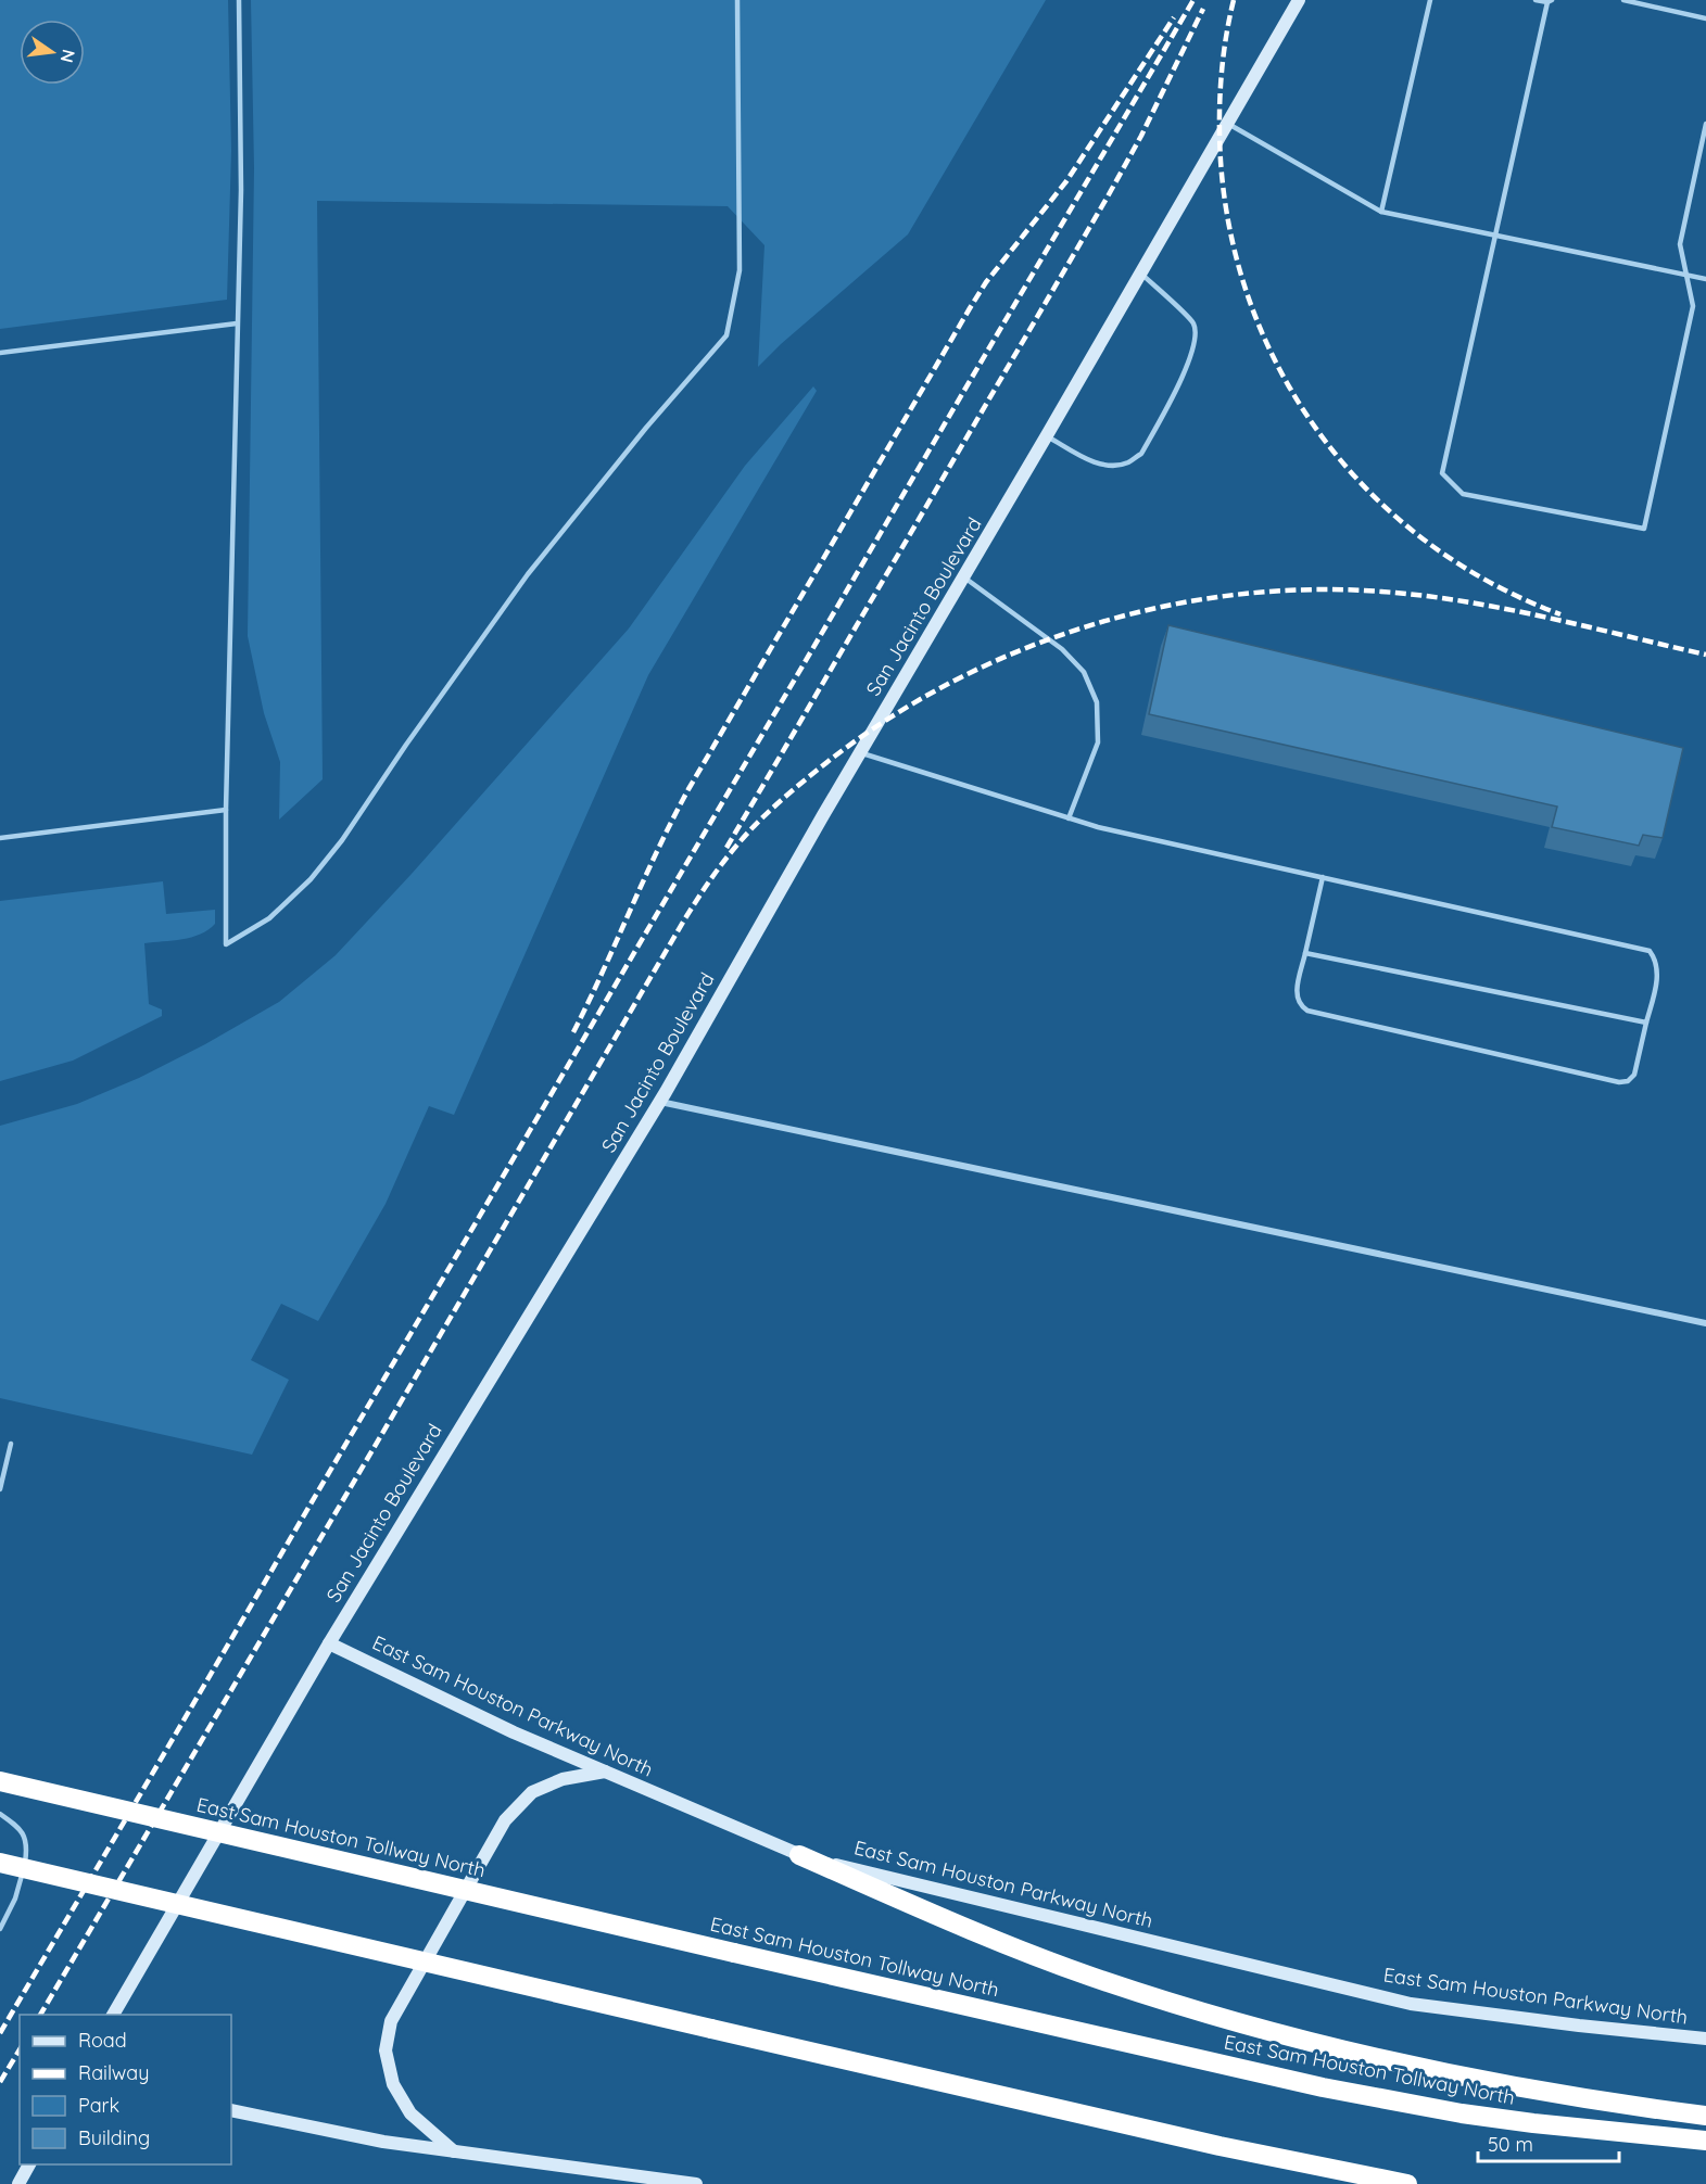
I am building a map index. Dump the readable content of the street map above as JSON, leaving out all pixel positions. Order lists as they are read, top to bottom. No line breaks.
{"streets":{"highway":["East Sam Houston Tollway North"],"main road":["San Jacinto Boulevard","East Sam Houston Parkway North"]},"crossings":[["San Jacinto Boulevard","East Sam Houston Parkway North"]],"legend":["Road","Railway","Park","Building"],"scale_bar":"50 m","north":"right"}
